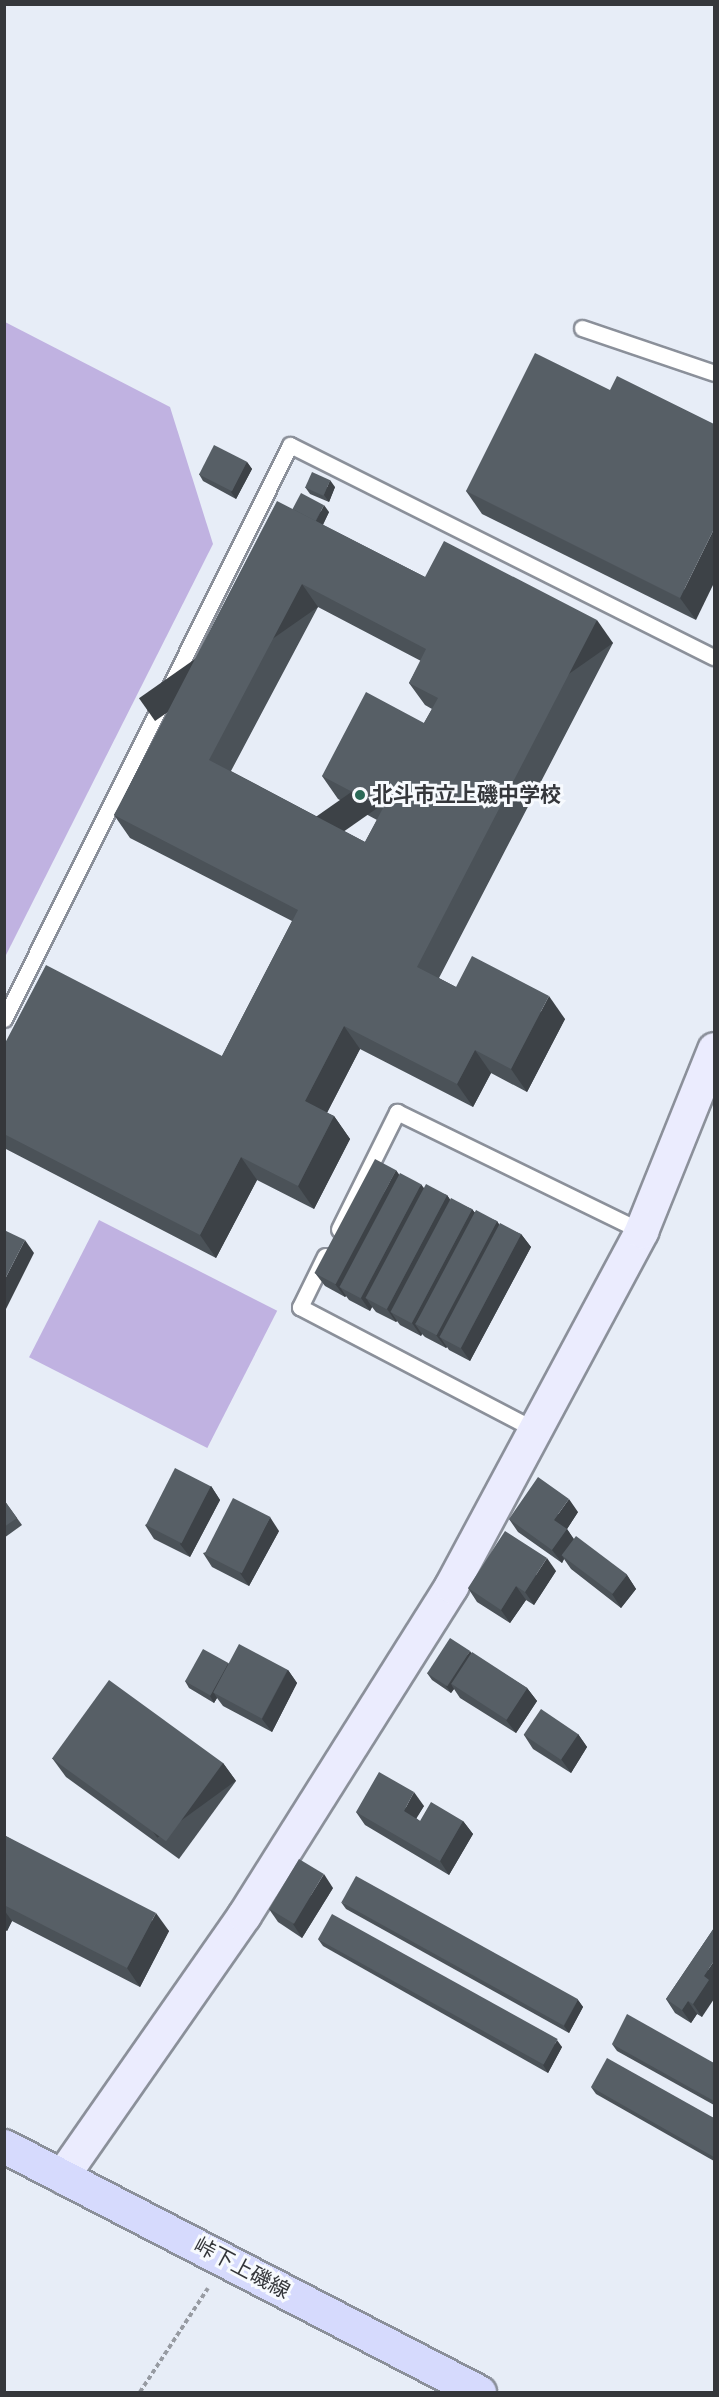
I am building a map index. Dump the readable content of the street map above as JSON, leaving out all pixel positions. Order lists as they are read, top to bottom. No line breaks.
{"streets":{"main road":["峠下上磯線"]},"places":["北斗市立上磯中学校"]}
